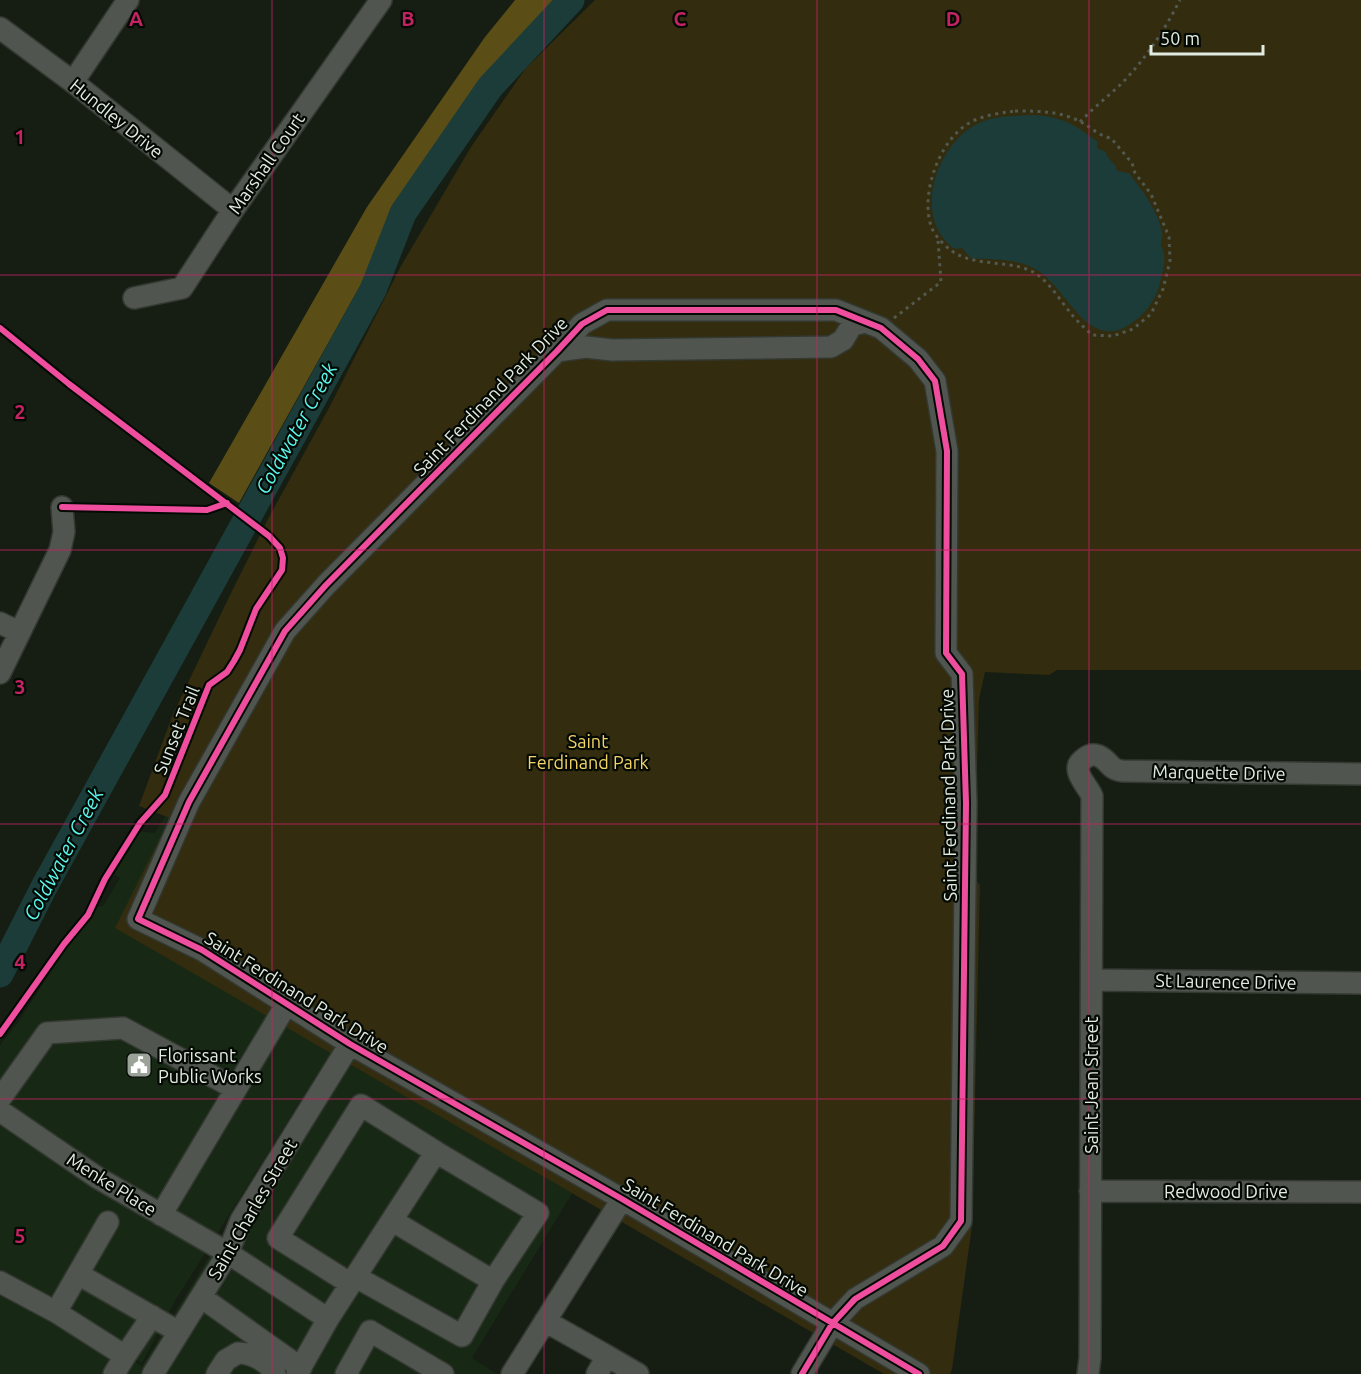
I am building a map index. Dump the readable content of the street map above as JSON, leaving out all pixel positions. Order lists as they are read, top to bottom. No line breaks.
{"streets":{"street":["Hundley Drive","Marshall Court","Saint Ferdinand Park Drive","Marquette Drive","St Laurence Drive","Saint Jean Street","Menke Place","Redwood Drive","Saint Charles Street"],"cycle path":["Sunset Trail"]},"crossings":[["Hundley Drive","Marshall Court"],["Saint Ferdinand Park Drive","Saint Charles Street"],["Marquette Drive","Saint Jean Street"],["St Laurence Drive","Saint Jean Street"],["Saint Jean Street","Redwood Drive"],["Menke Place","Saint Charles Street"]],"water":["Coldwater Creek"],"parks":["Saint Ferdinand Park"],"places":{"public building":["Florissant Public Works"]},"scale_bar":"50 m","grid":{"columns":["A","B","C","D"],"rows":["1","2","3","4","5"]}}
